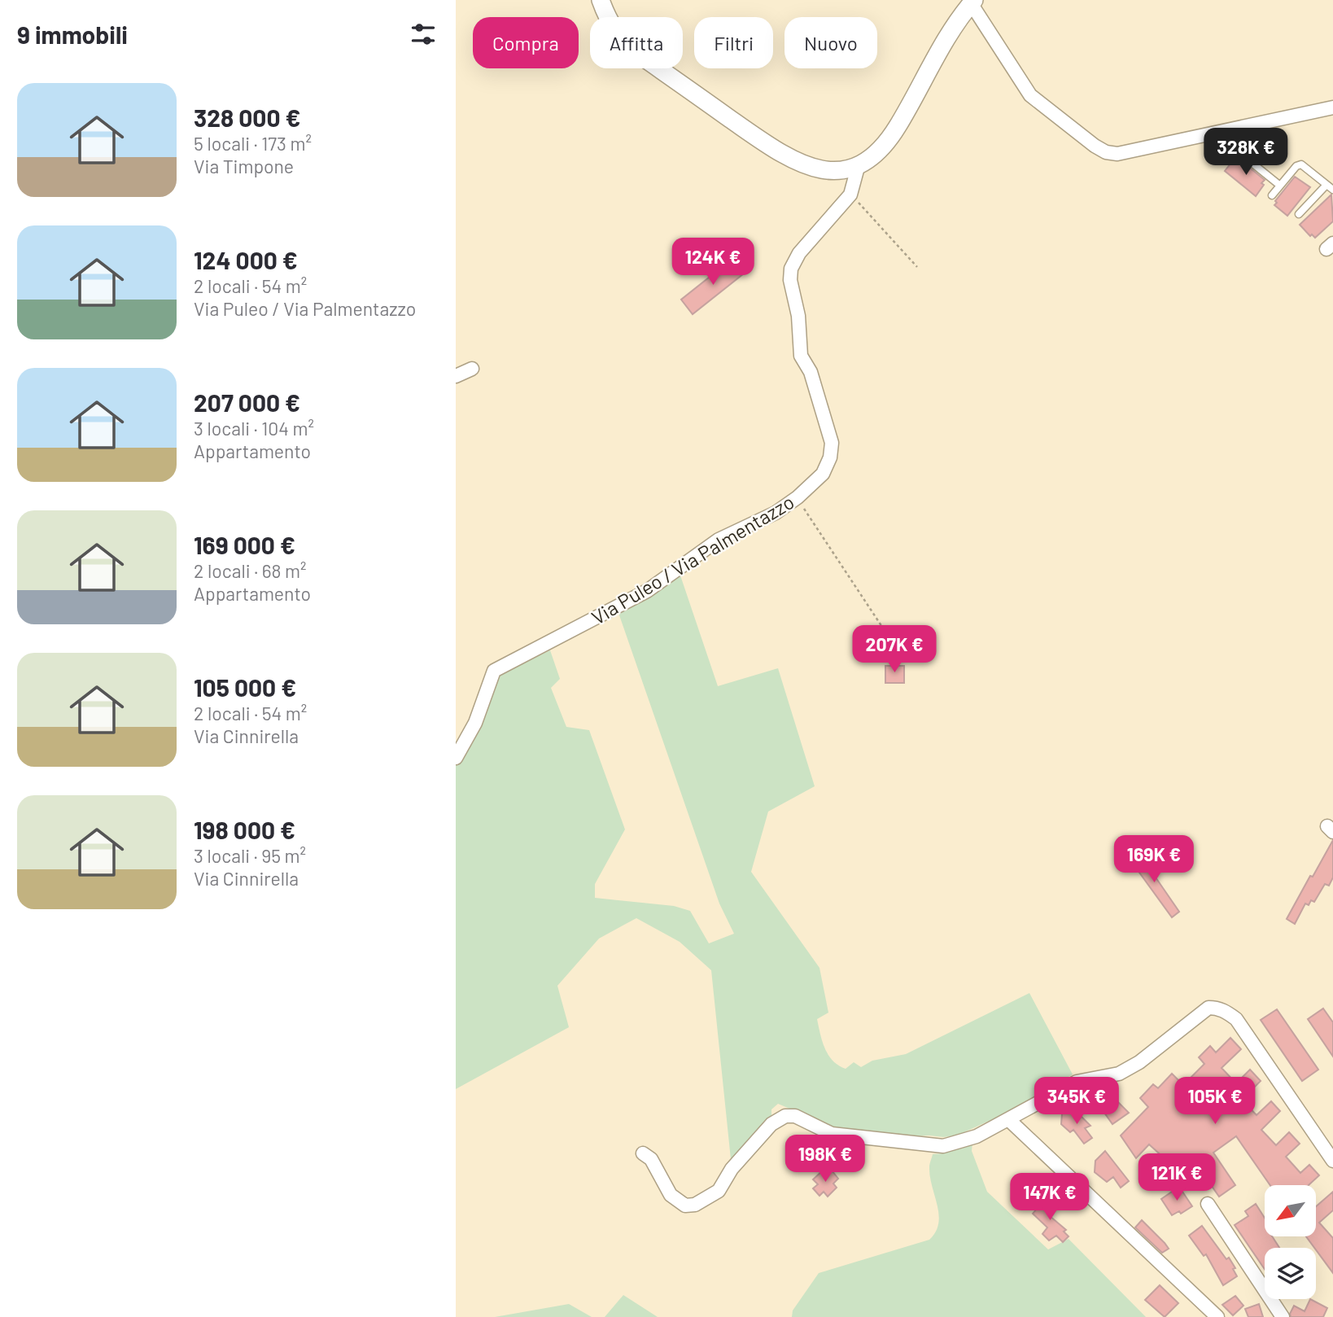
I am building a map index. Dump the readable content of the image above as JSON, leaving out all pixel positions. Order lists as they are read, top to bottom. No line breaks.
{"streets":{"street":["Via Puleo / Via Palmentazzo"]},"north":"bottom left","page":{"heading":"9 immobili","chip":["Compra","Affitta","Filtri","Nuovo"],"list":[{"name":"328 000 €","note":"5 locali · 173 m² · Via Timpone"},{"name":"124 000 €","note":"2 locali · 54 m² · Via Puleo / Via Palmentazzo"},{"name":"207 000 €","note":"3 locali · 104 m² · Appartamento"},{"name":"169 000 €","note":"2 locali · 68 m² · Appartamento"},{"name":"105 000 €","note":"2 locali · 54 m² · Via Cinnirella"},{"name":"198 000 €","note":"3 locali · 95 m² · Via Cinnirella"}],"price":["328K €","124K €","207K €","169K €","345K €","105K €","198K €","121K €","147K €"]}}
